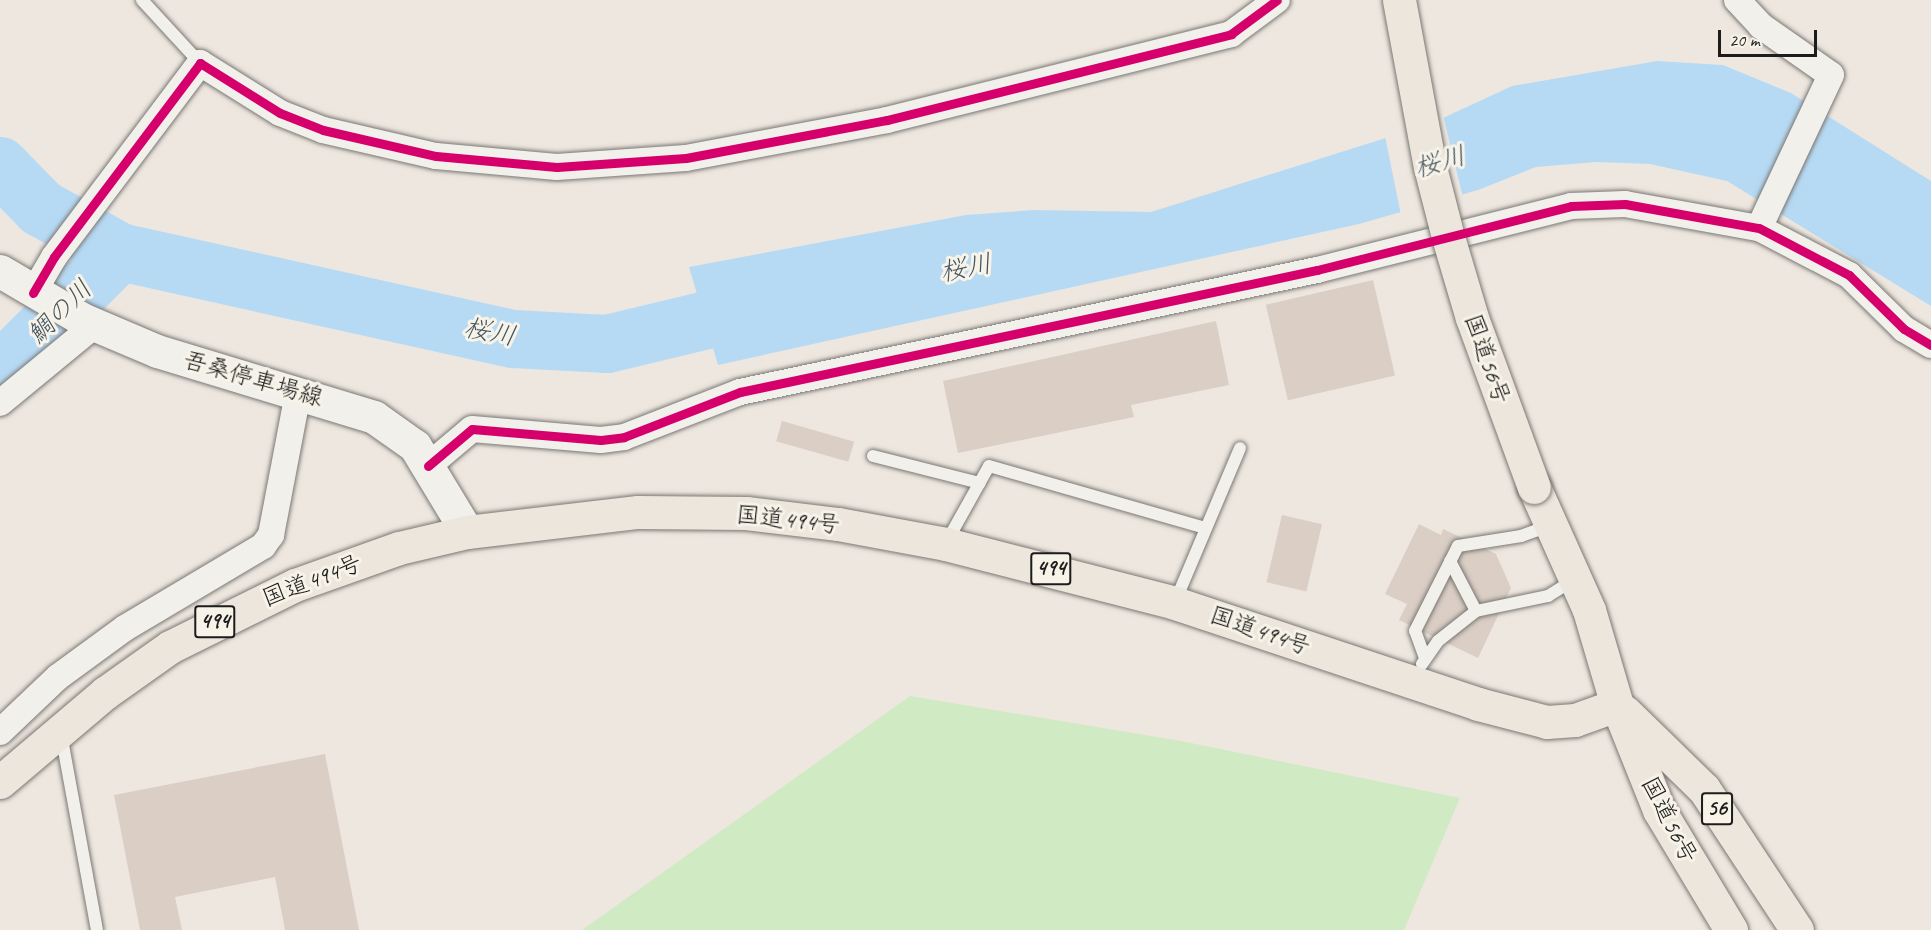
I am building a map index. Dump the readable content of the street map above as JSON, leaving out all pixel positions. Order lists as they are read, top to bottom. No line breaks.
{"streets":{"highway":["国道56号","国道494号","494","56"],"main road":["吾桑停車場線"]},"crossings":[["国道56号","国道494号"],["吾桑停車場線","国道494号"]],"water":["桜川","鯛の川"],"scale_bar":"20 m"}
